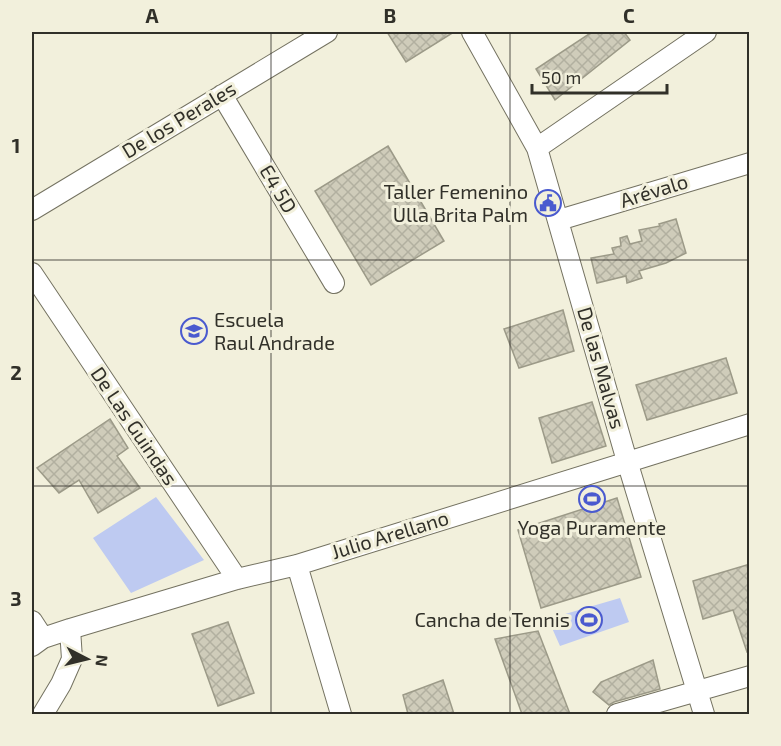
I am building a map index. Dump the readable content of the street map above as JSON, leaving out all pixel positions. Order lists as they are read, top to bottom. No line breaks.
{"streets":{"street":["De los Perales","E4 5D","Arévalo","De las Malvas","De Las Guindas","Julio Arellano"]},"crossings":[["De los Perales","E4 5D"],["Arévalo","De las Malvas"],["De las Malvas","Julio Arellano"],["De Las Guindas","Julio Arellano"]],"places":{"public building":["Taller Femenino Ulla Brita Palm"],"school or university":["Escuela Raul Andrade"],"sports":["Yoga Puramente","Cancha de Tennis"]},"scale_bar":"50 m","north":"right","grid":{"columns":["A","B","C"],"rows":["1","2","3"]}}
